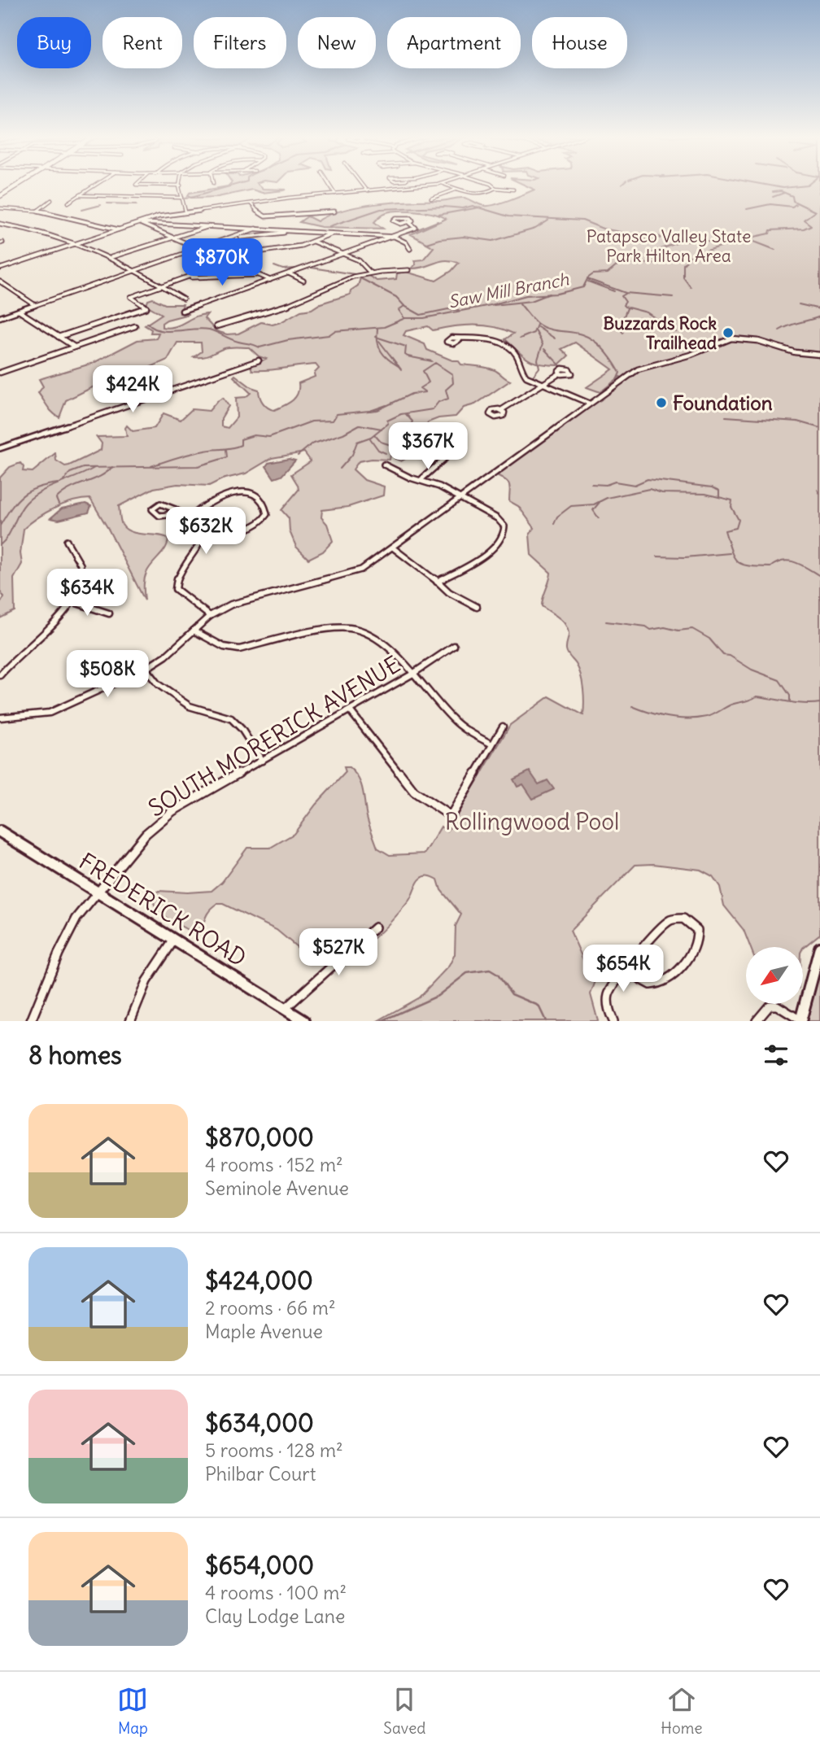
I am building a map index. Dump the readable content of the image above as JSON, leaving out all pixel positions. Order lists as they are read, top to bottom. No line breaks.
{"streets":{"main road":["FREDERICK ROAD"],"street":["SOUTH MORERICK AVENUE"]},"crossings":[["SOUTH MORERICK AVENUE","FREDERICK ROAD"]],"water":["Saw Mill Branch"],"parks":["Patapsco Valley State Park Hilton Area","Rollingwood Pool"],"places":["Buzzards Rock Trailhead","Foundation"],"north":"bottom left","page":{"chip":["Buy","Rent","Filters","New","Apartment","House"],"price":["$870K","$424K","$367K","$632K","$634K","$508K","$527K","$654K"],"heading":"8 homes","list":[{"name":"$870,000","note":"4 rooms · 152 m² · Seminole Avenue"},{"name":"$424,000","note":"2 rooms · 66 m² · Maple Avenue"},{"name":"$634,000","note":"5 rooms · 128 m² · Philbar Court"},{"name":"$654,000","note":"4 rooms · 100 m² · Clay Lodge Lane"}],"tabs":["Map","Saved","Home"]}}
